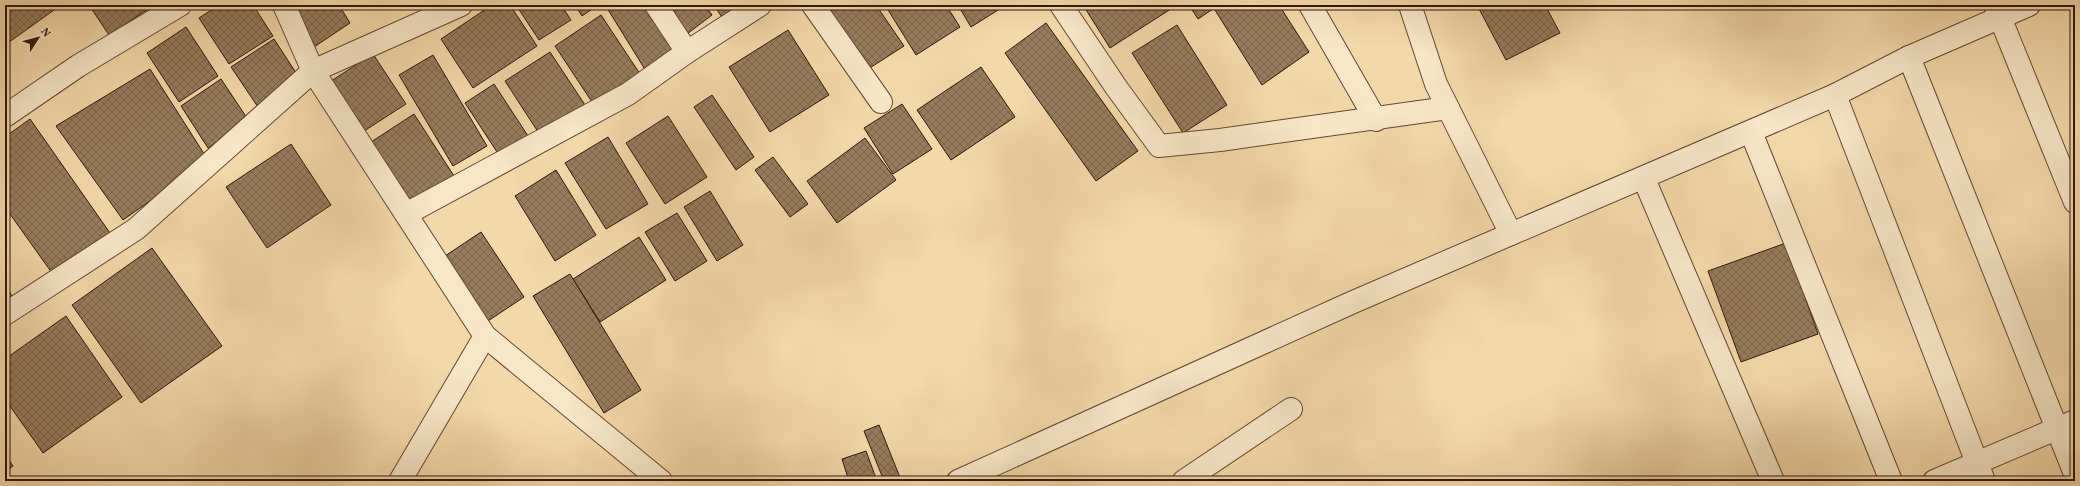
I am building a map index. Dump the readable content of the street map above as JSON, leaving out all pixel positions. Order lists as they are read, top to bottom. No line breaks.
{"north":"top right"}
